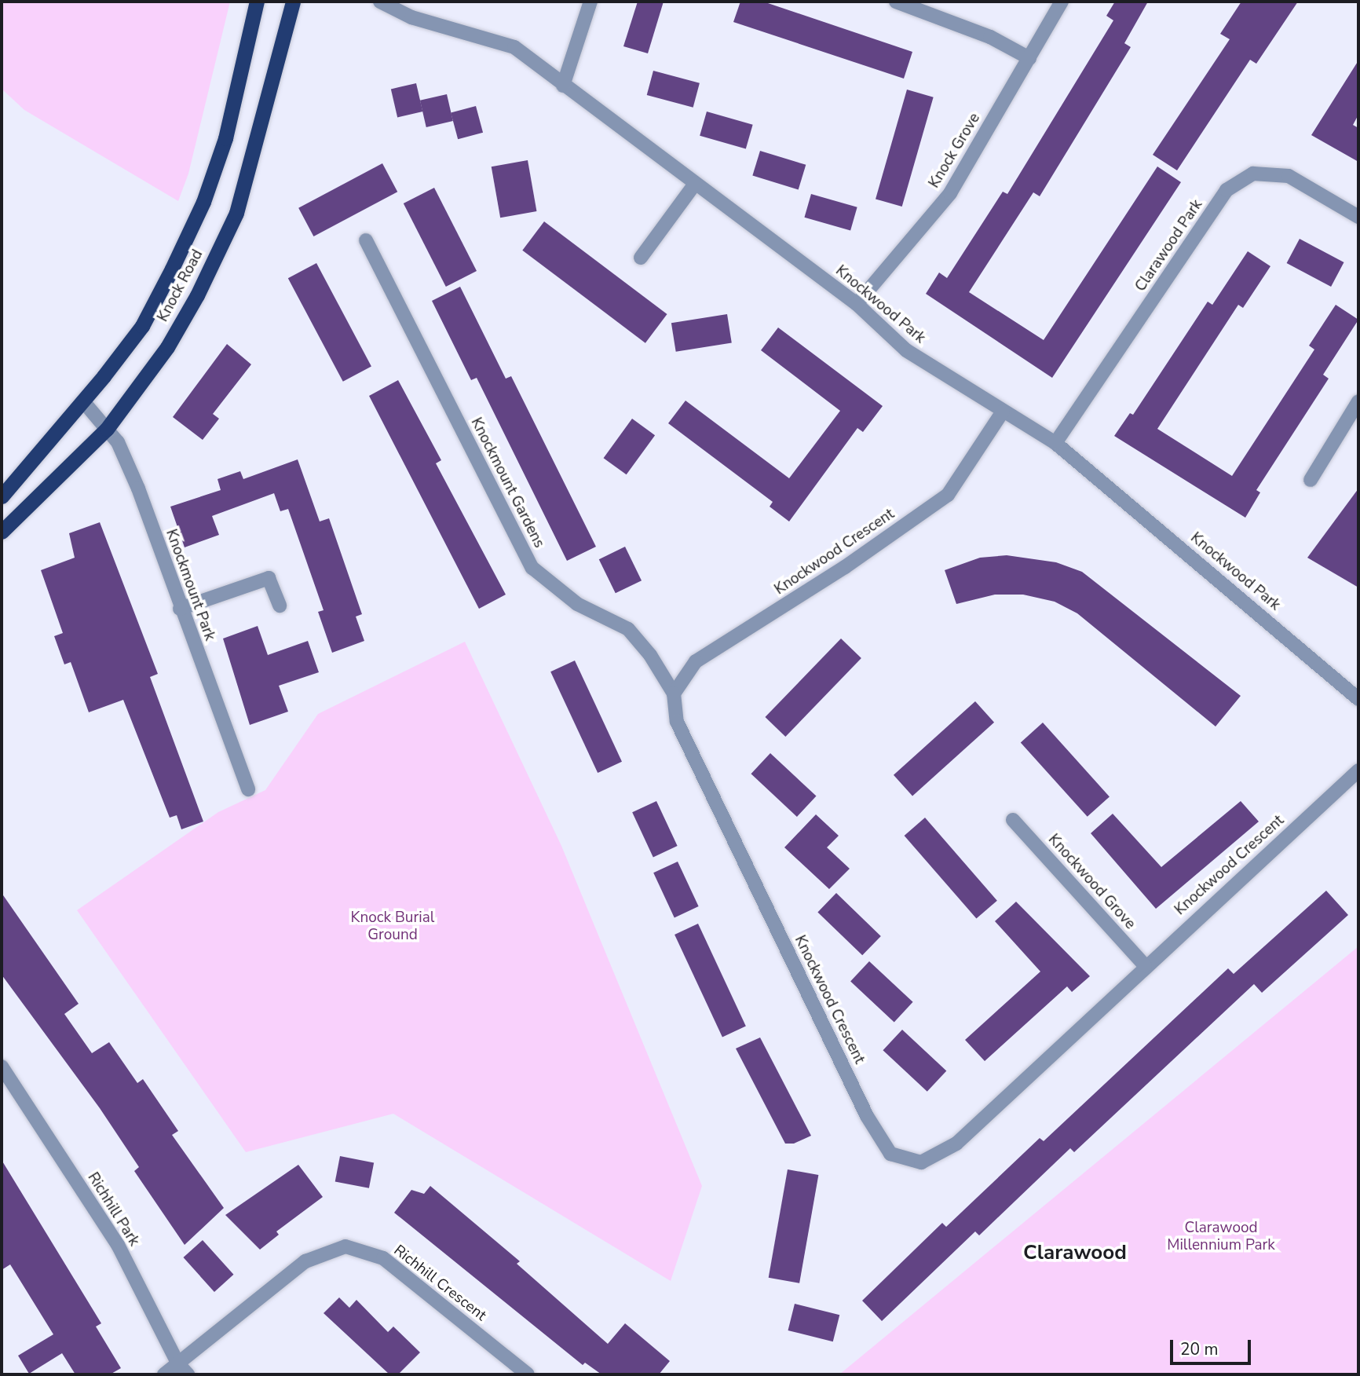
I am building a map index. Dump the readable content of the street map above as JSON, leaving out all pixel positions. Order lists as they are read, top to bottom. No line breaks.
{"streets":{"highway":["Knock Road"],"street":["Knock Grove","Clarawood Park","Knockwood Park","Knockmount Gardens","Knockwood Crescent","Knockmount Park","Knockwood Grove","Richhill Park","Richhill Crescent"]},"crossings":[["Knock Grove","Knockwood Park"],["Clarawood Park","Knockwood Park"],["Knock Road","Knockmount Park"],["Knockwood Park","Knockwood Crescent"],["Knockmount Gardens","Knockwood Crescent"],["Knockwood Crescent","Knockwood Grove"],["Richhill Park","Richhill Crescent"]],"districts":["Clarawood"],"parks":["Knock Burial Ground","Clarawood Millennium Park"],"scale_bar":"20 m"}
